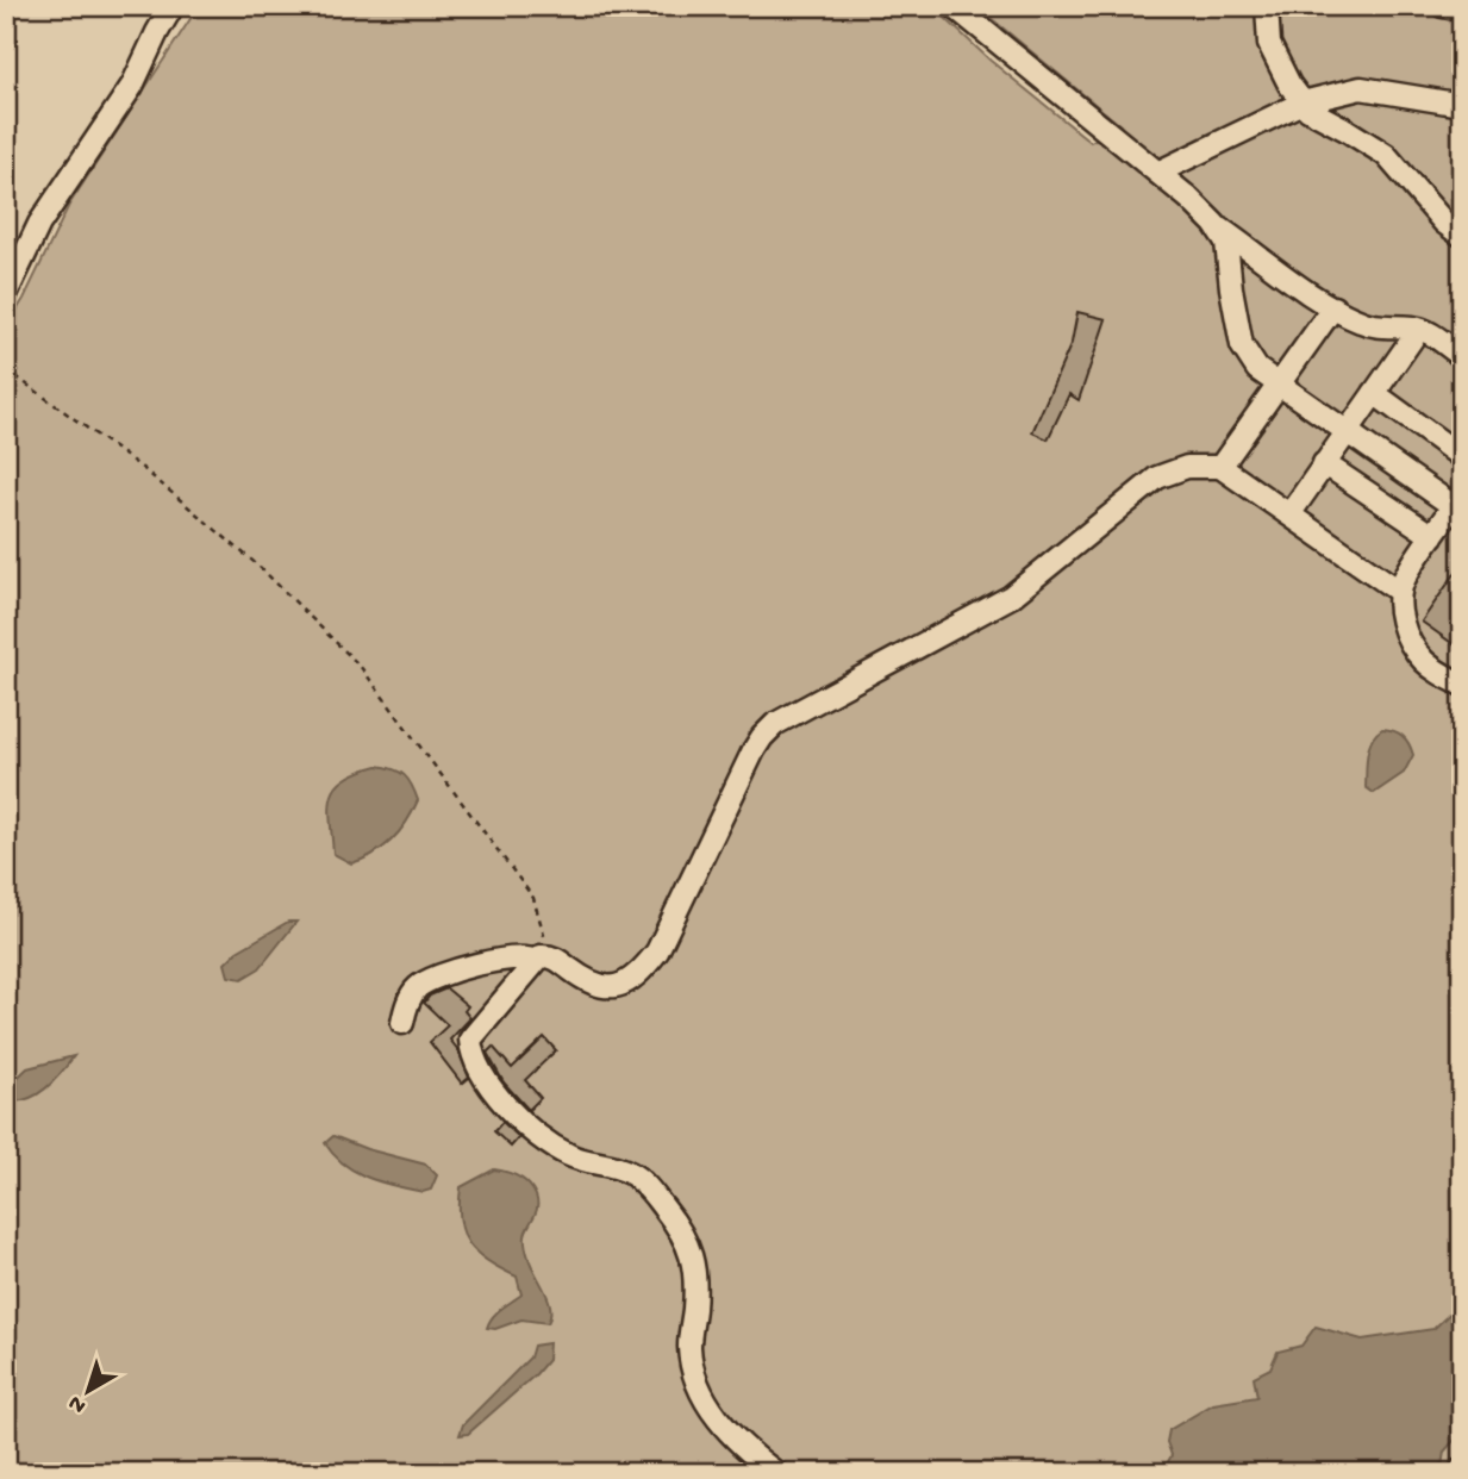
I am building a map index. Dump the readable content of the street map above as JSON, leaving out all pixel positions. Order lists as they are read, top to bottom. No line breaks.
{"north":"bottom left"}
